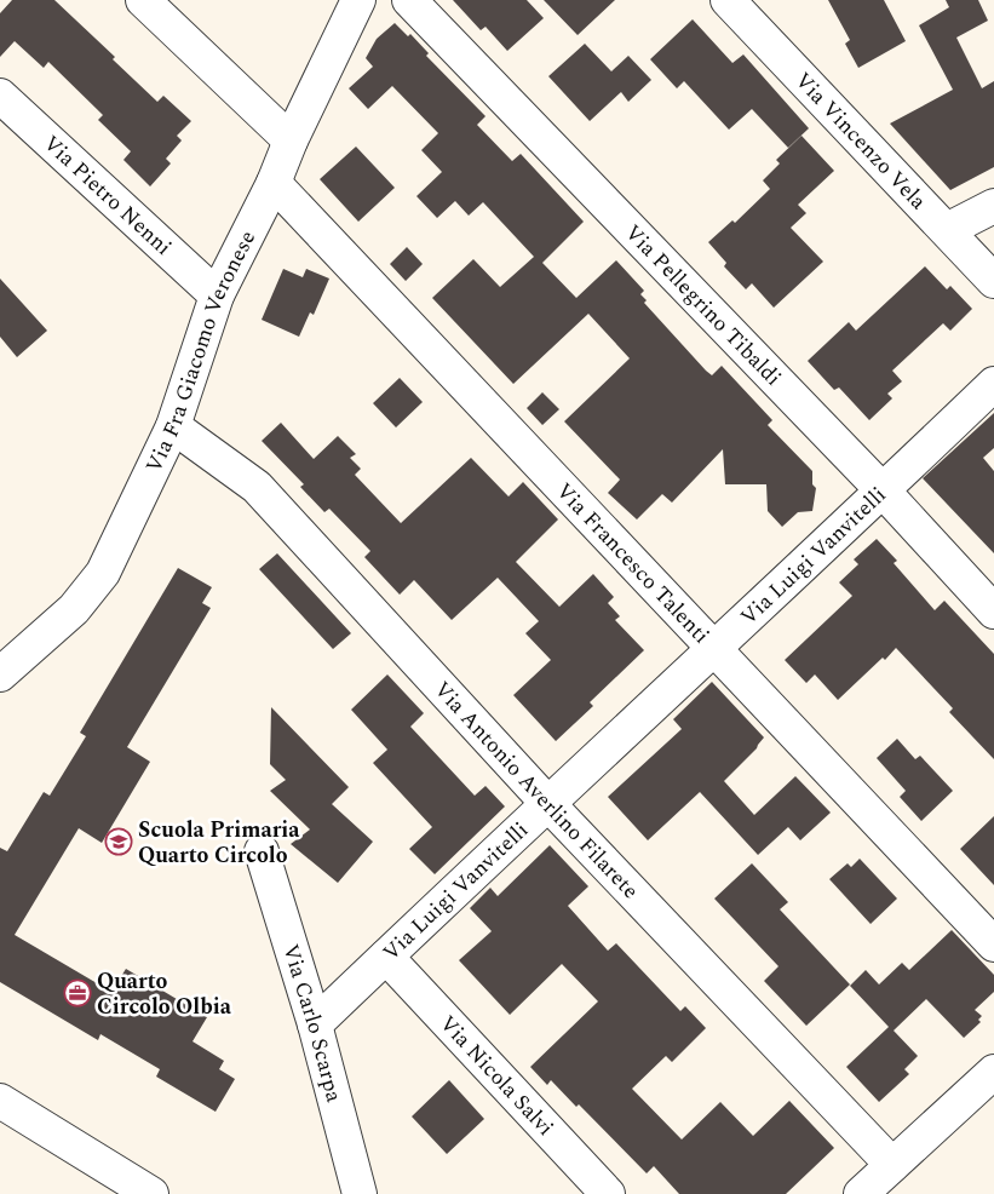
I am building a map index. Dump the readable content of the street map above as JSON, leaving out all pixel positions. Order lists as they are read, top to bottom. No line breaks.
{"streets":{"street":["Via Vincenzo Vela","Via Pietro Nenni","Via Pellegrino Tibaldi","Via Fra Giacomo Veronese","Via Luigi Vanvitelli","Via Francesco Talenti","Via Antonio Averlino Filarete","Via Carlo Scarpa","Via Nicola Salvi"]},"crossings":[["Via Pietro Nenni","Via Fra Giacomo Veronese"],["Via Pellegrino Tibaldi","Via Luigi Vanvitelli"],["Via Fra Giacomo Veronese","Via Francesco Talenti"],["Via Fra Giacomo Veronese","Via Antonio Averlino Filarete"],["Via Luigi Vanvitelli","Via Francesco Talenti"],["Via Luigi Vanvitelli","Via Antonio Averlino Filarete"],["Via Luigi Vanvitelli","Via Carlo Scarpa"],["Via Luigi Vanvitelli","Via Nicola Salvi"]],"places":{"school or university":["Scuola Primaria Quarto Circolo"],"office":["Quarto Circolo Olbia"]}}
